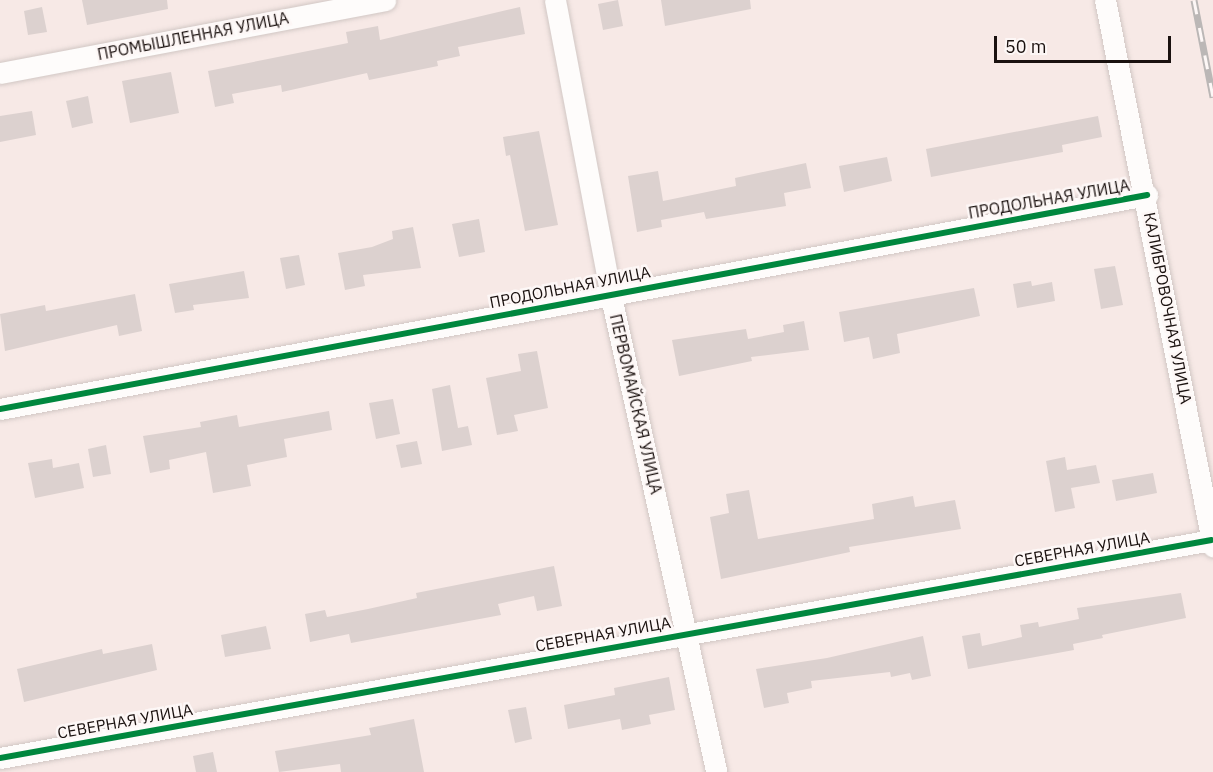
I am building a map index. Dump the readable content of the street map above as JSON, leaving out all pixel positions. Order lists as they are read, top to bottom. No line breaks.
{"streets":{"street":["ПРОМЫШЛЕННАЯ УЛИЦА","ПРОДОЛЬНАЯ УЛИЦА","КАЛИБРОВОЧНАЯ УЛИЦА","ПЕРВОМАЙСКАЯ УЛИЦА","СЕВЕРНАЯ УЛИЦА"]},"crossings":[["ПРОДОЛЬНАЯ УЛИЦА","КАЛИБРОВОЧНАЯ УЛИЦА"],["ПРОДОЛЬНАЯ УЛИЦА","ПЕРВОМАЙСКАЯ УЛИЦА"],["КАЛИБРОВОЧНАЯ УЛИЦА","СЕВЕРНАЯ УЛИЦА"],["ПЕРВОМАЙСКАЯ УЛИЦА","СЕВЕРНАЯ УЛИЦА"]],"scale_bar":"50 m"}
